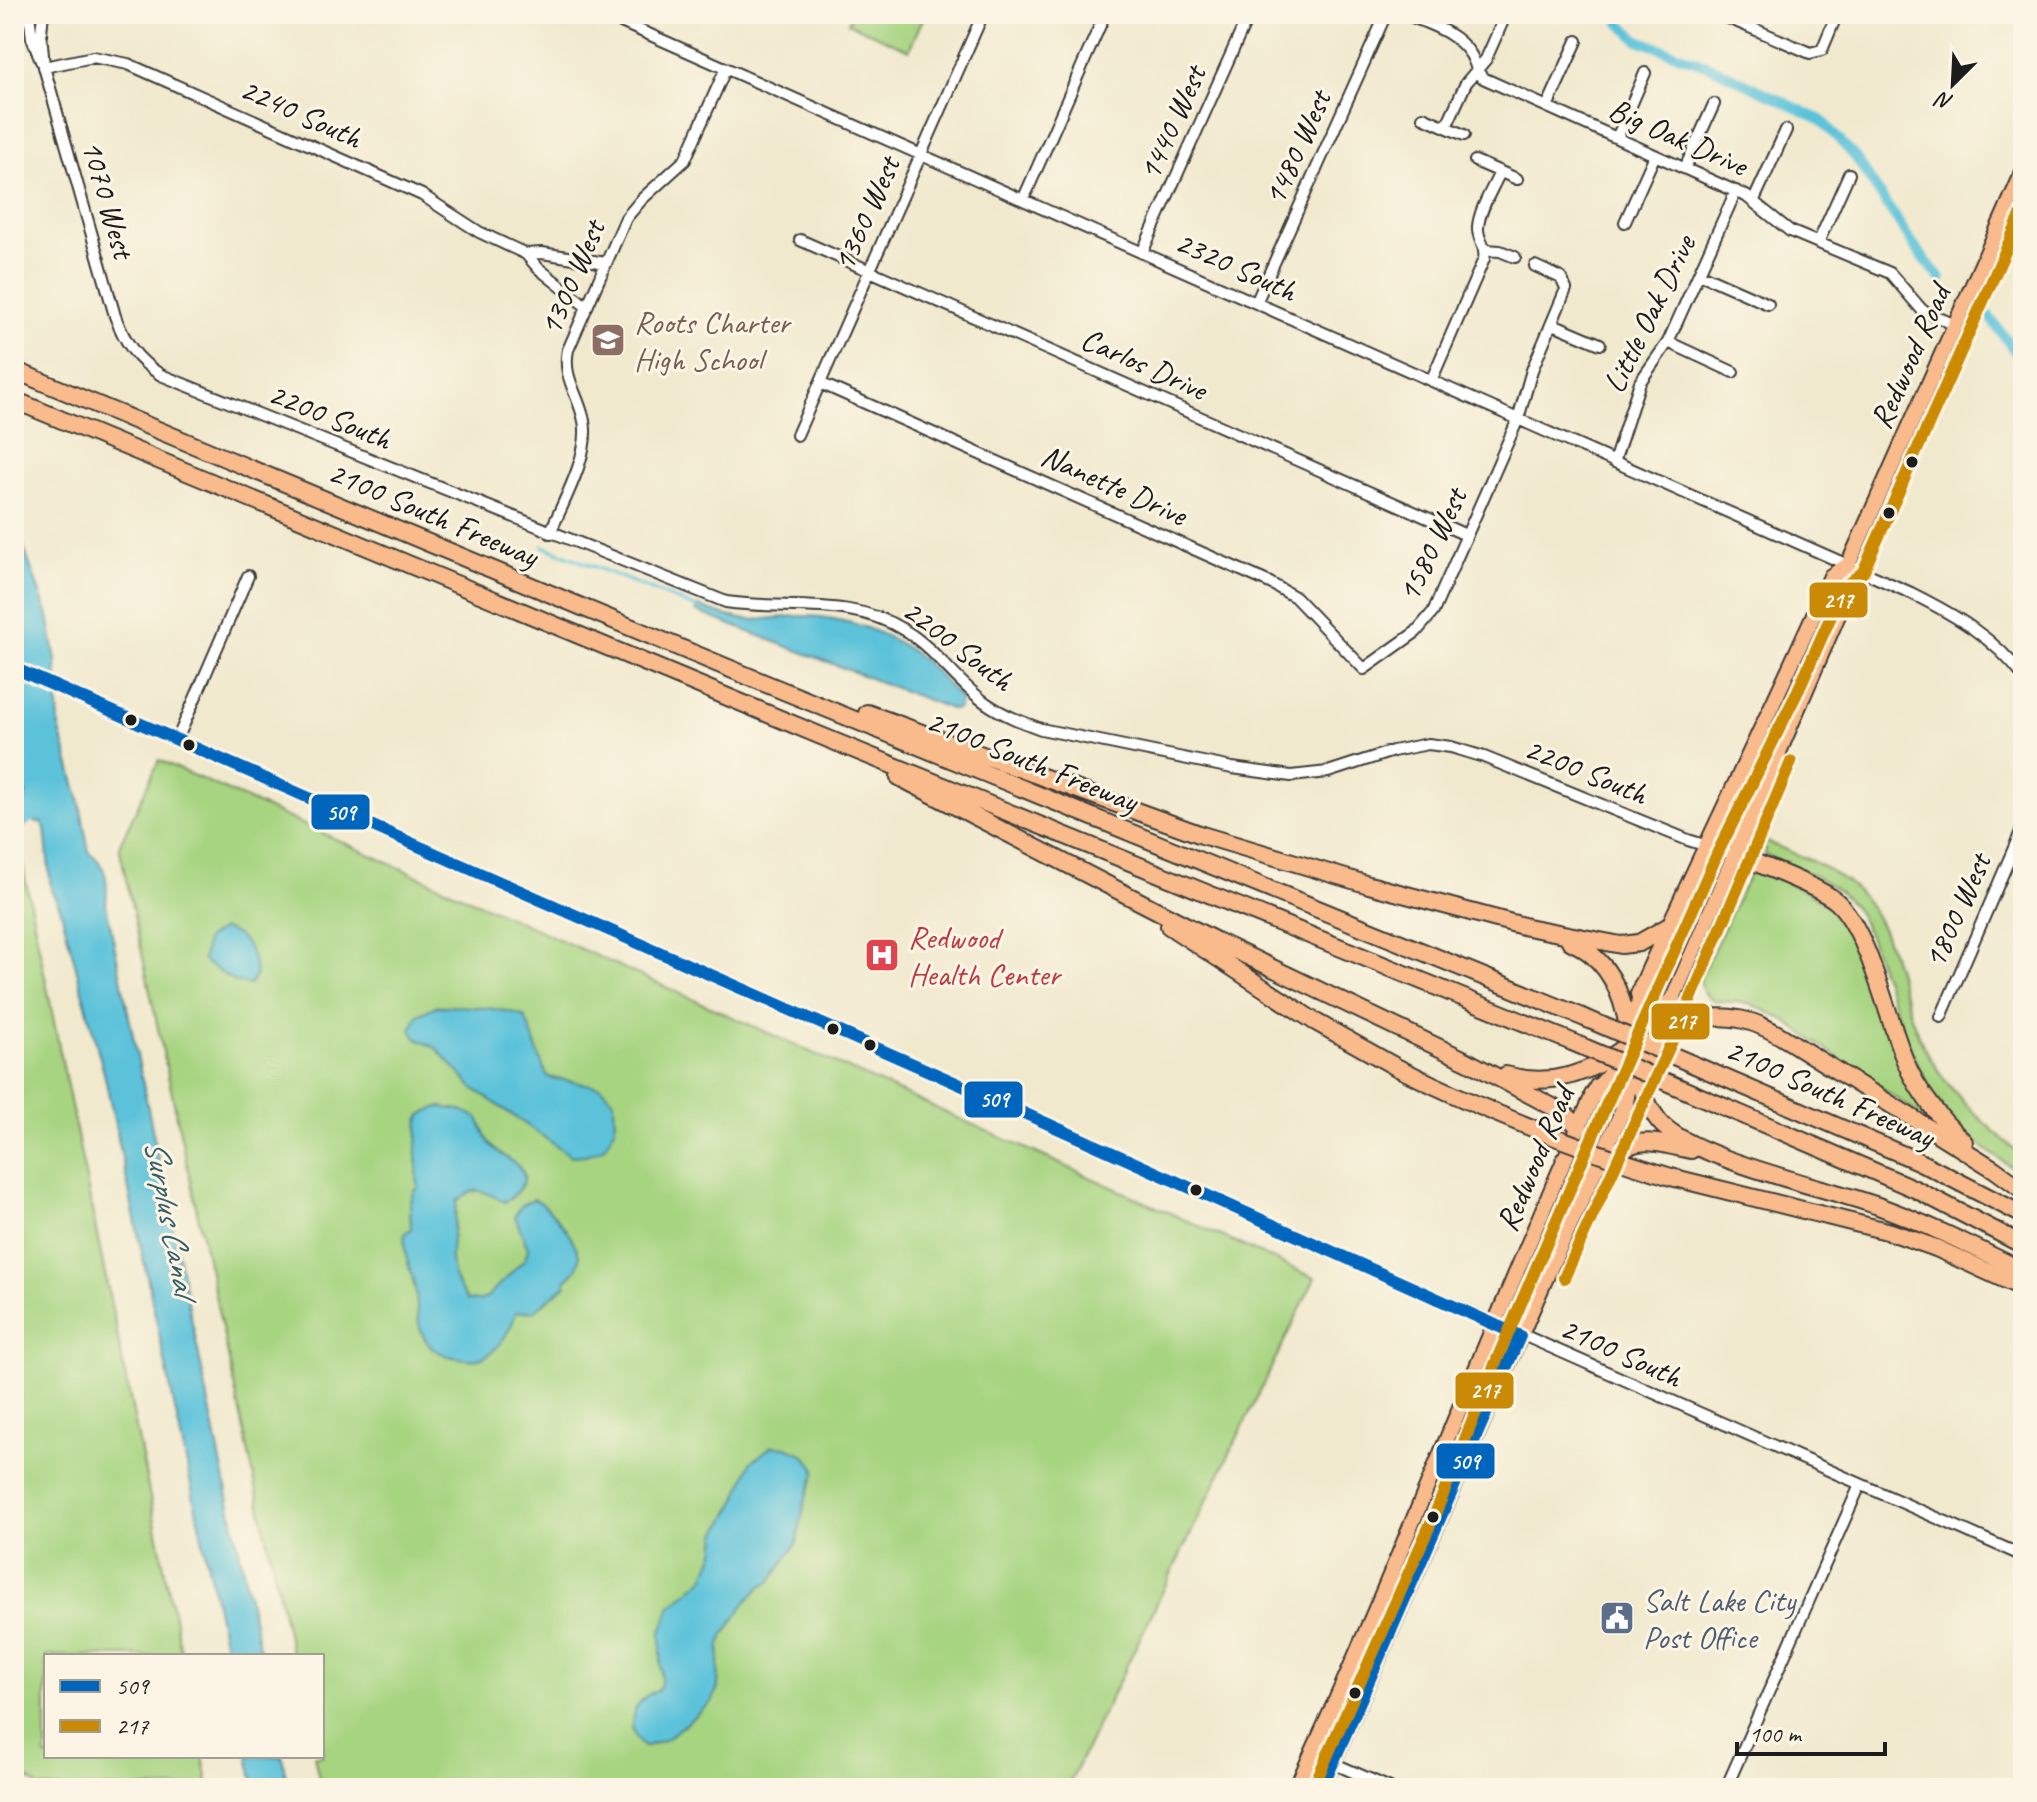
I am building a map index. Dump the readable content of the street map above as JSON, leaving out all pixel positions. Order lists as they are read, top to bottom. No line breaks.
{"streets":{"highway":["2100 South Freeway"],"main road":["Redwood Road"],"street":["2240 South","1440 West","Big Oak Drive","1480 West","1070 West","1360 West","2320 South","1300 West","Little Oak Drive","Carlos Drive","2200 South","Nanette Drive","1580 West","1800 West","2100 South"]},"crossings":[["2240 South","1070 West"],["2240 South","1300 West"],["1440 West","2320 South"],["Big Oak Drive","Little Oak Drive"],["Big Oak Drive","Redwood Road"],["1480 West","2320 South"],["1070 West","2200 South"],["1360 West","2320 South"],["1360 West","Carlos Drive"],["1360 West","Nanette Drive"],["2320 South","1300 West"],["2320 South","Little Oak Drive"],["2320 South","Redwood Road"],["2320 South","1580 West"],["1300 West","2200 South"],["Redwood Road","2200 South"],["Redwood Road","2100 South"],["Carlos Drive","1580 West"],["Nanette Drive","1580 West"]],"water":["Surplus Canal"],"places":{"school or university":["Roots Charter High School"],"hospital":["Redwood Health Center"],"public building":["Salt Lake City Post Office"]},"lines":["transit line 217","transit line 509"],"legend":["509","217"],"scale_bar":"100 m","north":"bottom left"}
